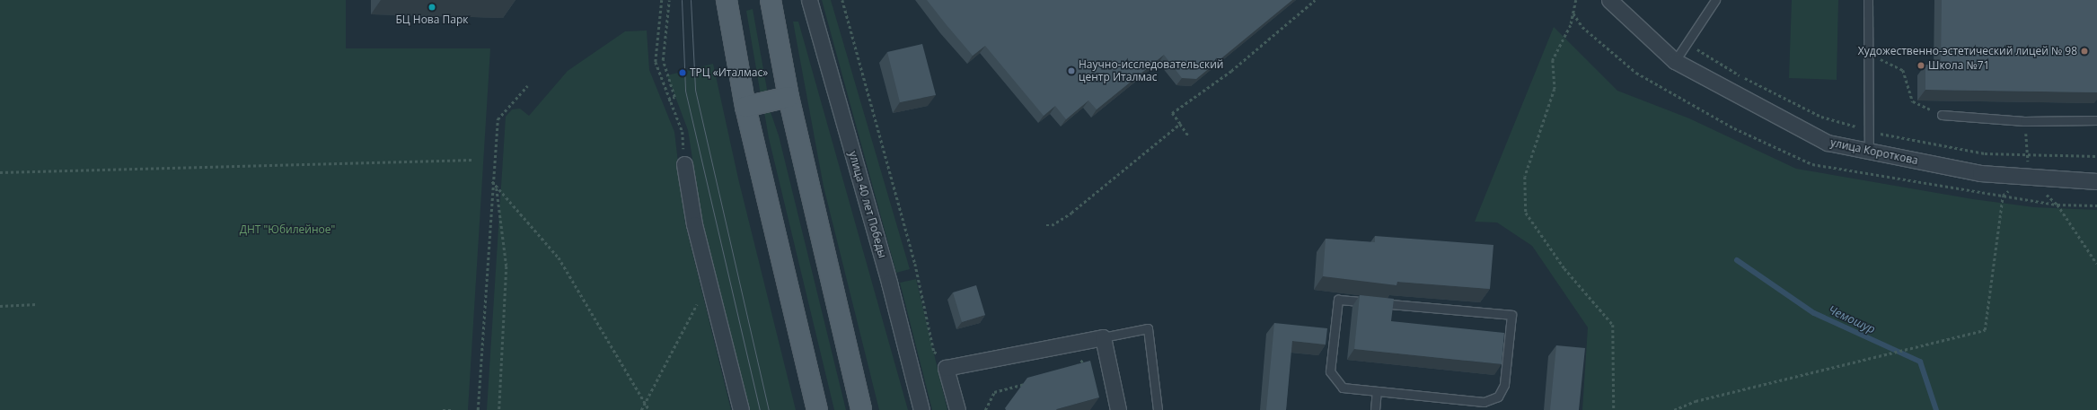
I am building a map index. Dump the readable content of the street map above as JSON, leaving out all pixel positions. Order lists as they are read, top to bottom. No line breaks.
{"streets":{"street":["улица Короткова","улица 40 лет Победы"]},"water":["Чемошур"],"parks":["ДНТ \"Юбилейное\""],"places":["БЦ Нова Парк","Художественно-эстетический лицей № 98","Школа №71","Научно-исследовательский центр Италмас","ТРЦ «Италмас»"]}
